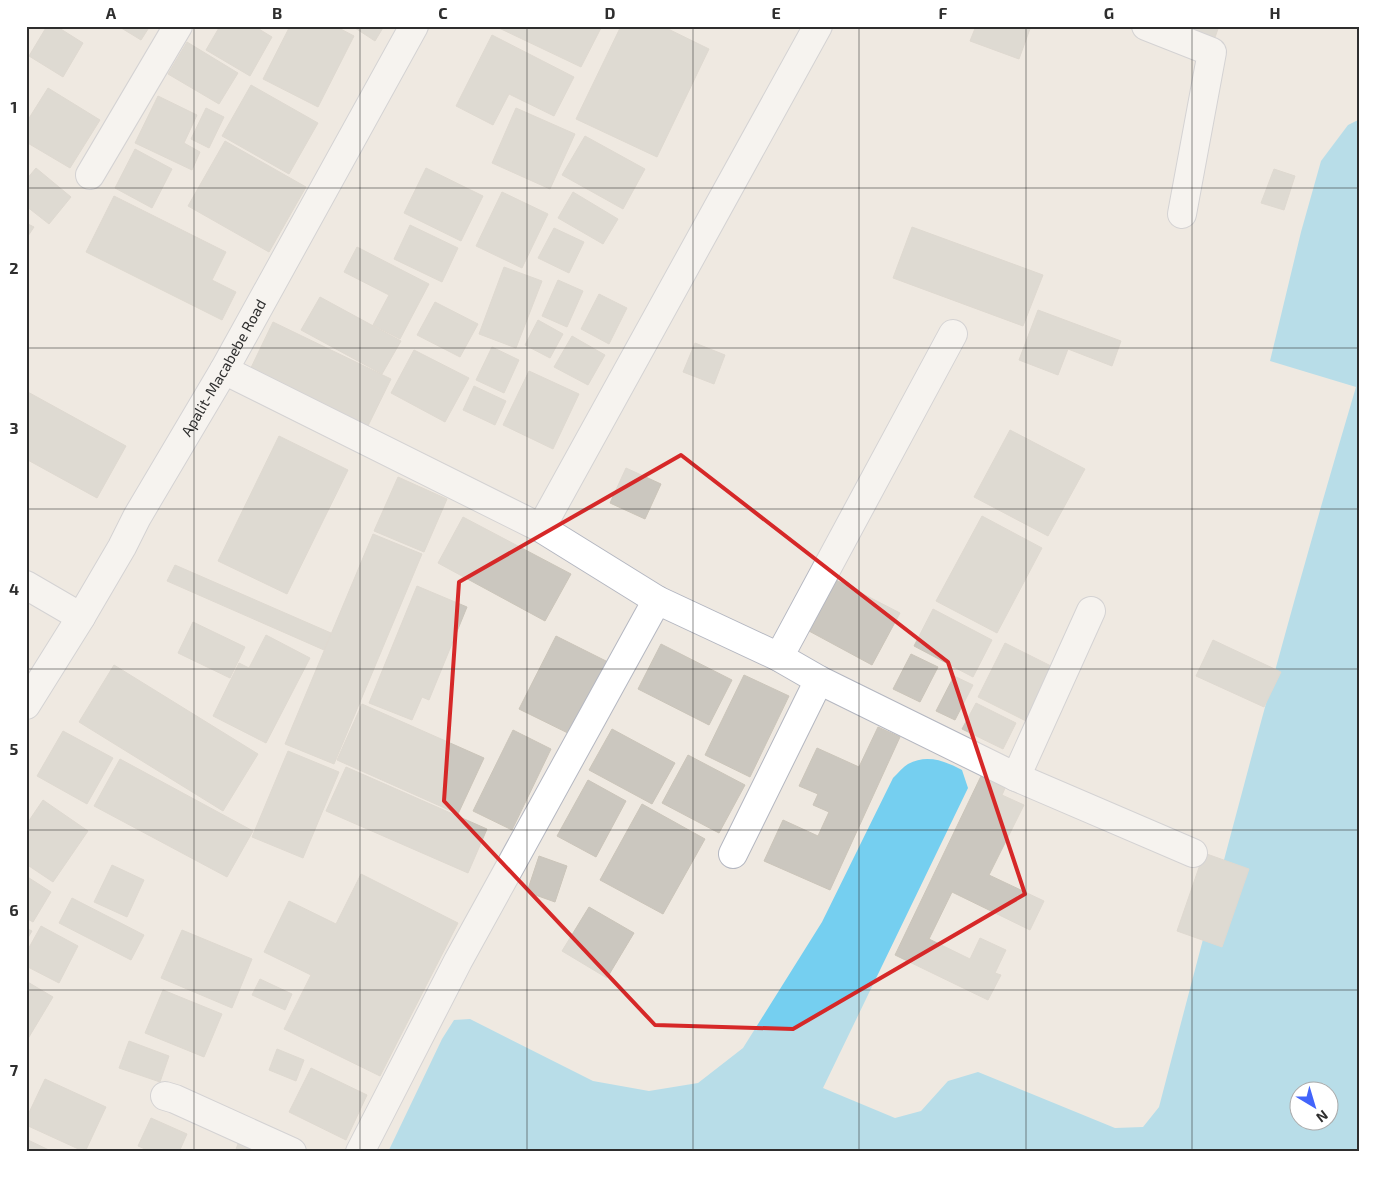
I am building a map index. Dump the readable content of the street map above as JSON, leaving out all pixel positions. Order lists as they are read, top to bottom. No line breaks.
{"streets":{"street":["Apalit-Macabebe Road"]},"north":"bottom right","grid":{"columns":["A","B","C","D","E","F","G","H"],"rows":["1","2","3","4","5","6","7"]}}
